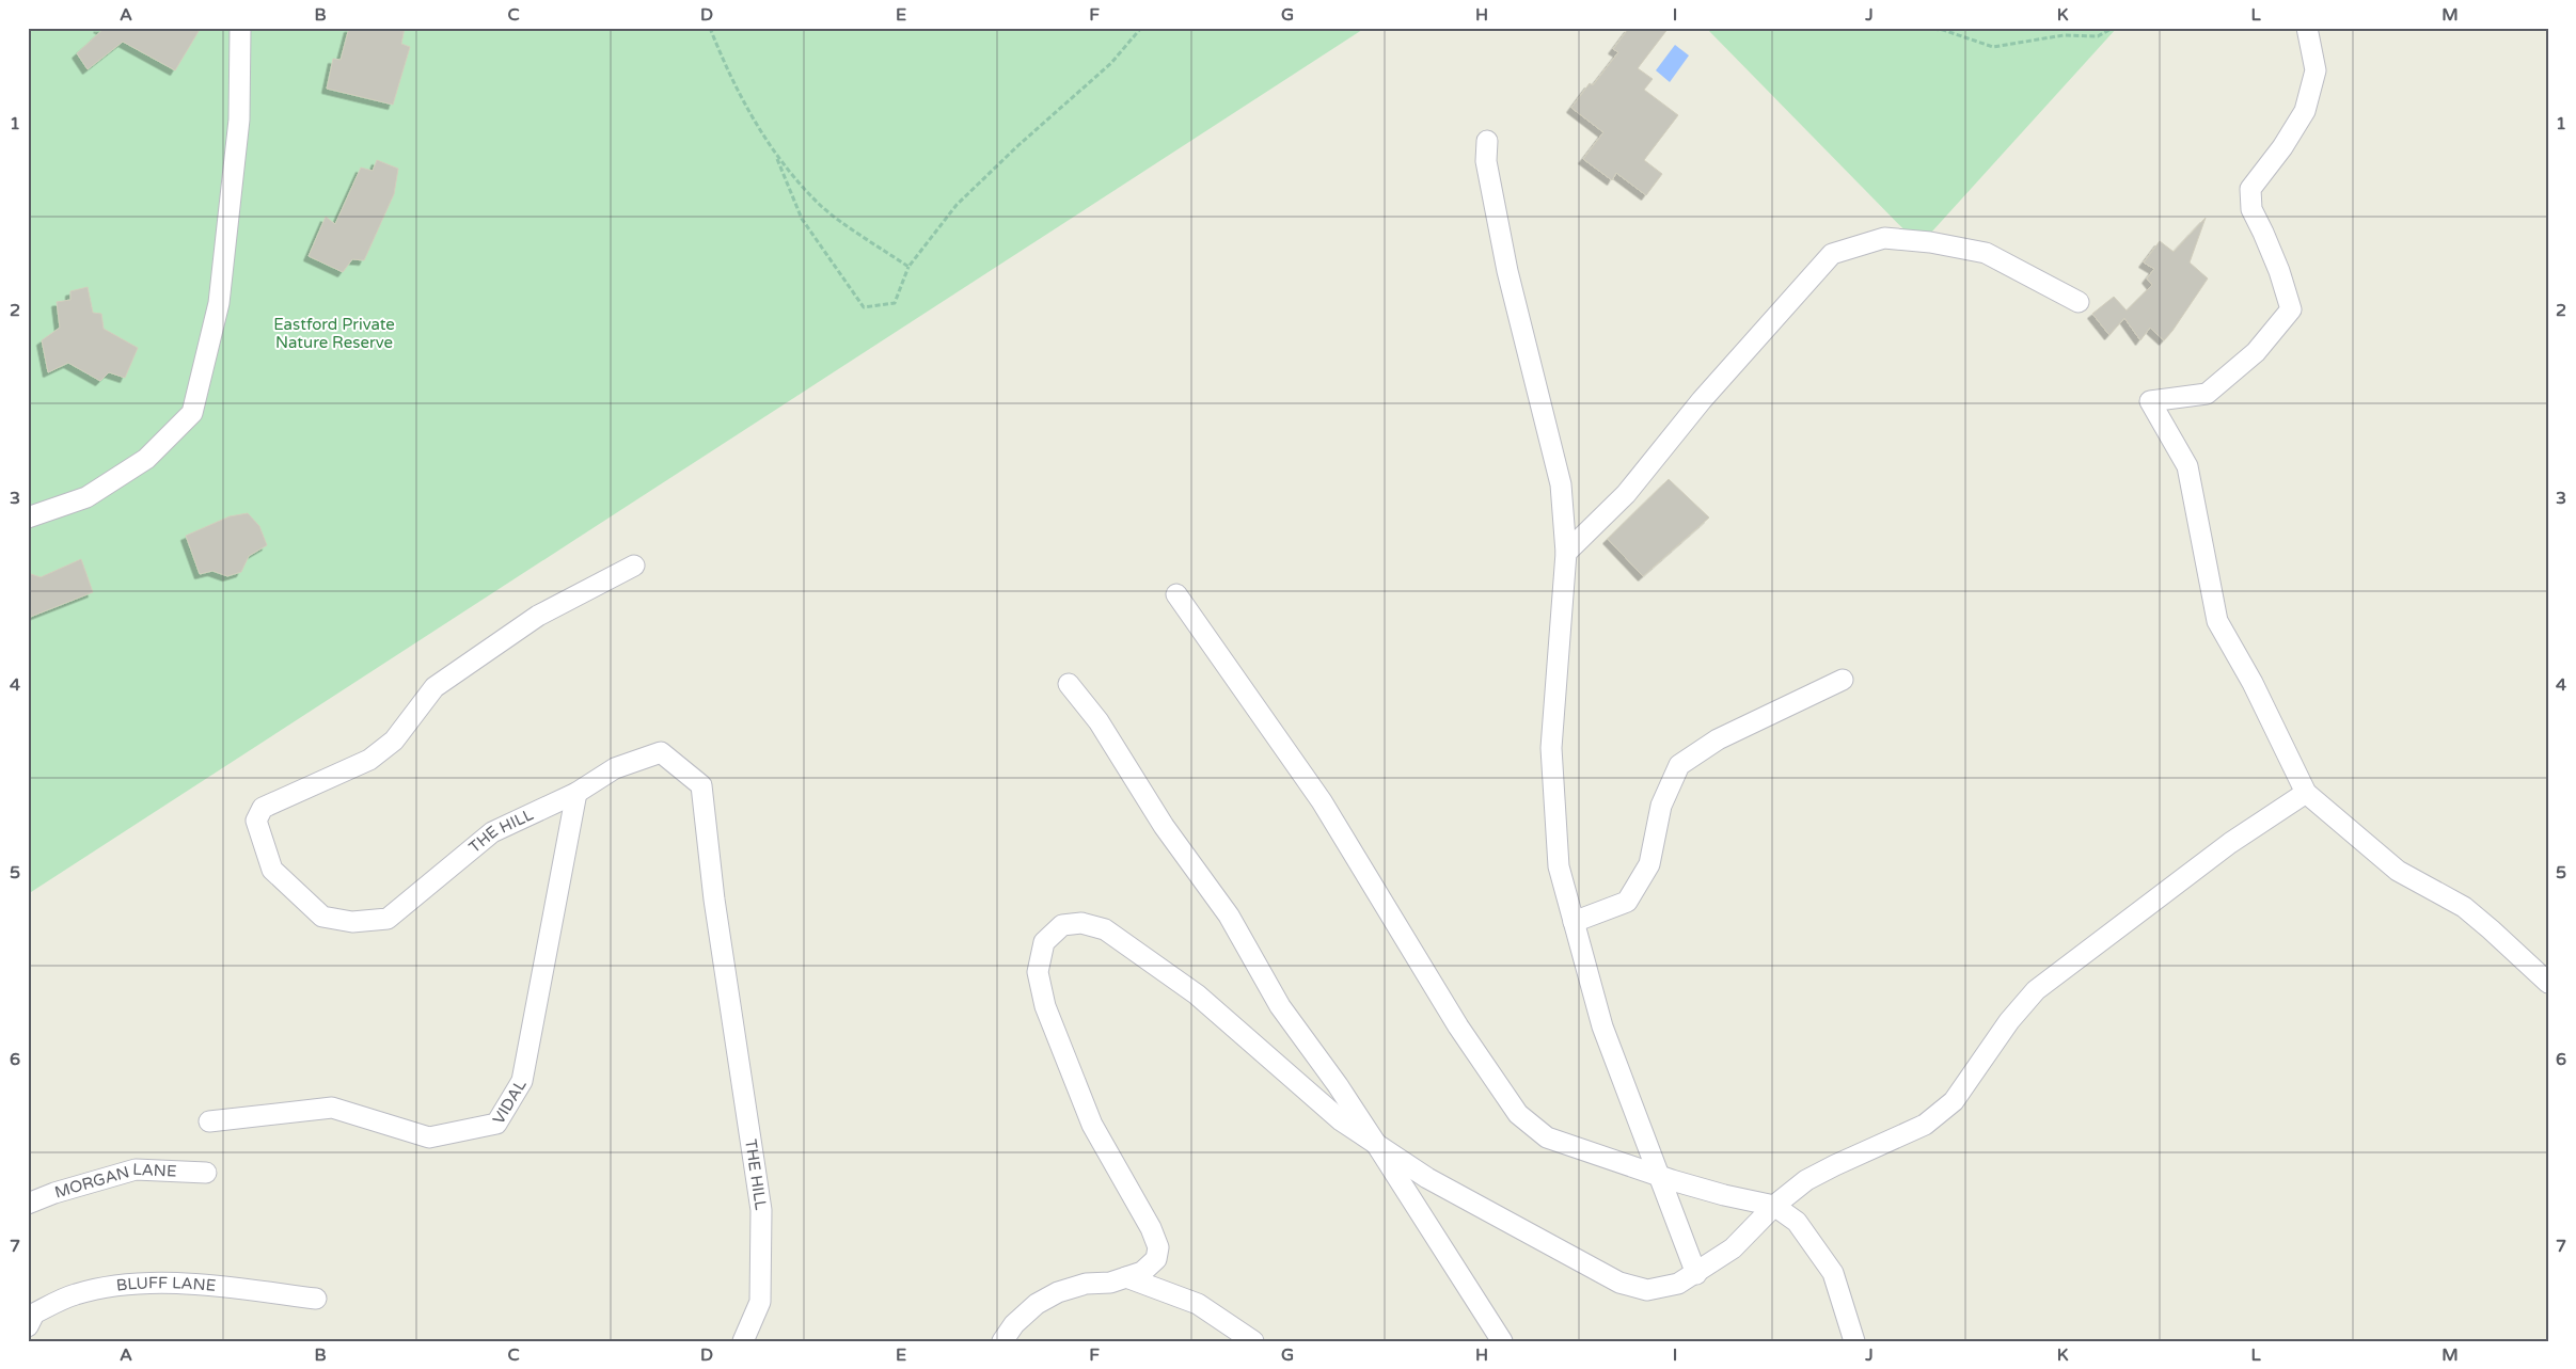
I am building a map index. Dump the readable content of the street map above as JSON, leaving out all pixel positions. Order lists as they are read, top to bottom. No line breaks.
{"streets":{"street":["THE HILL","VIDAL","MORGAN LANE","BLUFF LANE"]},"crossings":[["THE HILL","VIDAL"]],"parks":["Eastford Private Nature Reserve"],"grid":{"columns":["A","B","C","D","E","F","G","H","I","J","K","L","M"],"rows":["1","2","3","4","5","6","7"]}}
